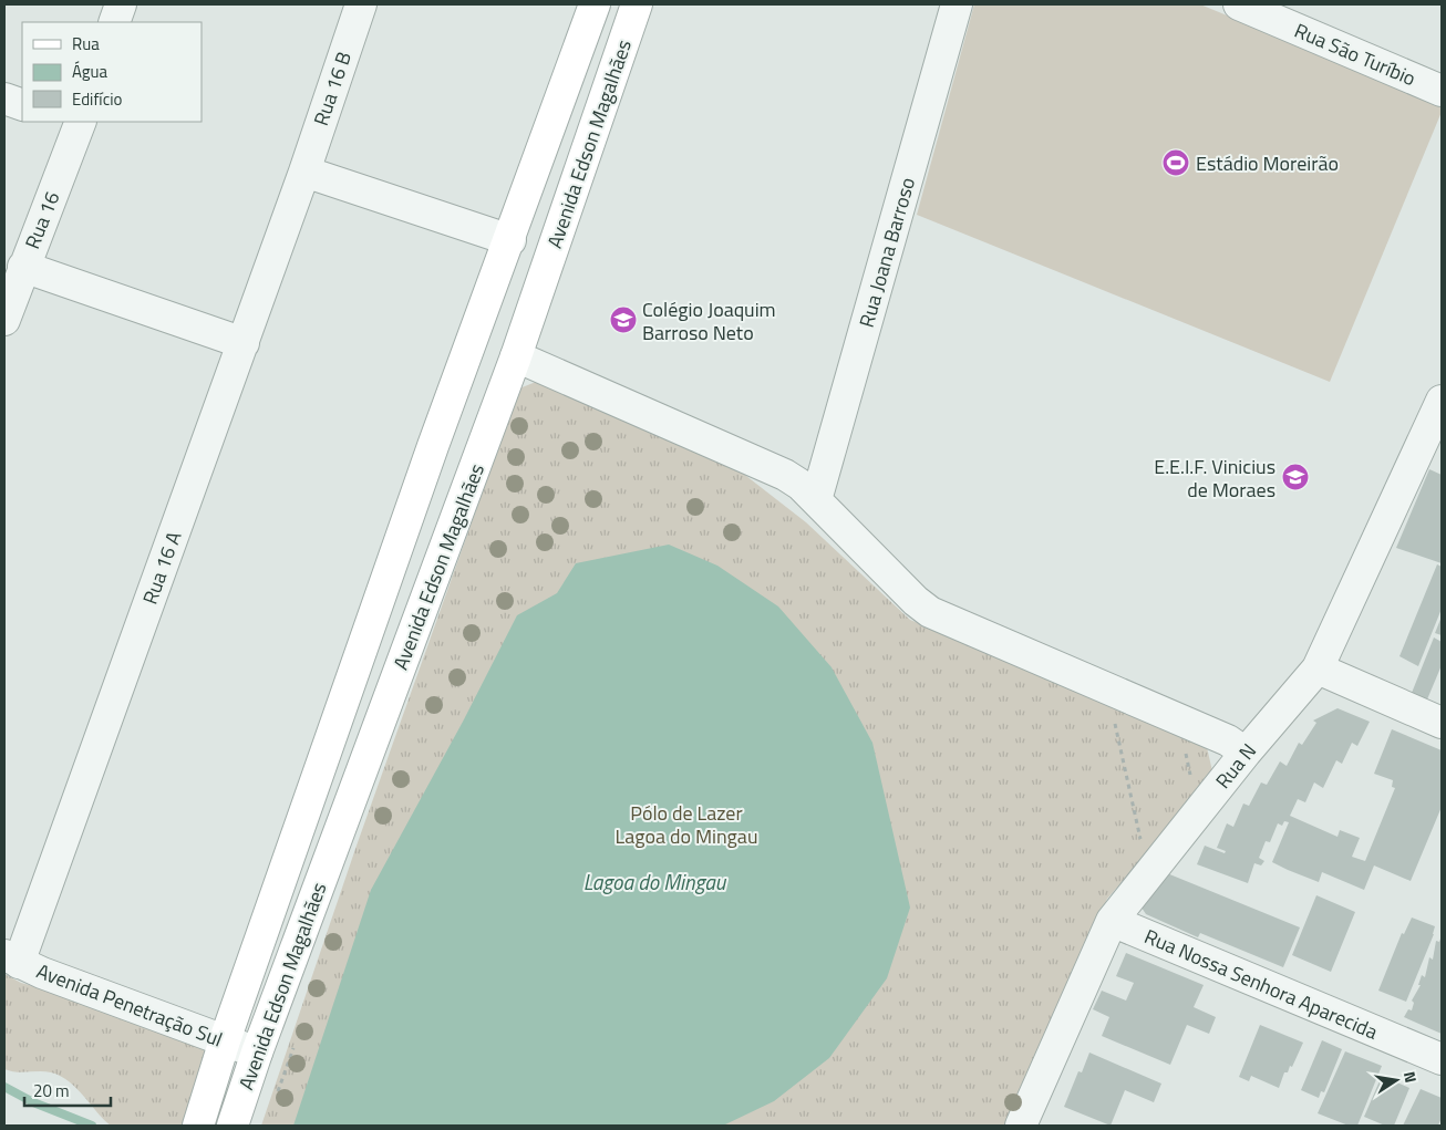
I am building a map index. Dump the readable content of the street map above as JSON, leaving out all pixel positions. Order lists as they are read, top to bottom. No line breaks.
{"streets":{"street":["Rua São Turíbio","Rua 16 B","Avenida Edson Magalhães","Rua 16","Rua Joana Barroso","Rua 16 A","Rua N","Rua Nossa Senhora Aparecida","Avenida Penetração Sul"]},"crossings":[["Rua 16 B","Rua 16 A"],["Avenida Edson Magalhães","Avenida Penetração Sul"],["Rua 16 A","Avenida Penetração Sul"],["Rua N","Rua Nossa Senhora Aparecida"]],"water":["Lagoa do Mingau"],"parks":["Pólo de Lazer Lagoa do Mingau"],"places":{"sports":["Estádio Moreirão"],"school or university":["Colégio Joaquim Barroso Neto","E.E.I.F. Vinicius de Moraes"]},"legend":["Rua","Água","Edifício"],"scale_bar":"20 m","north":"right"}
